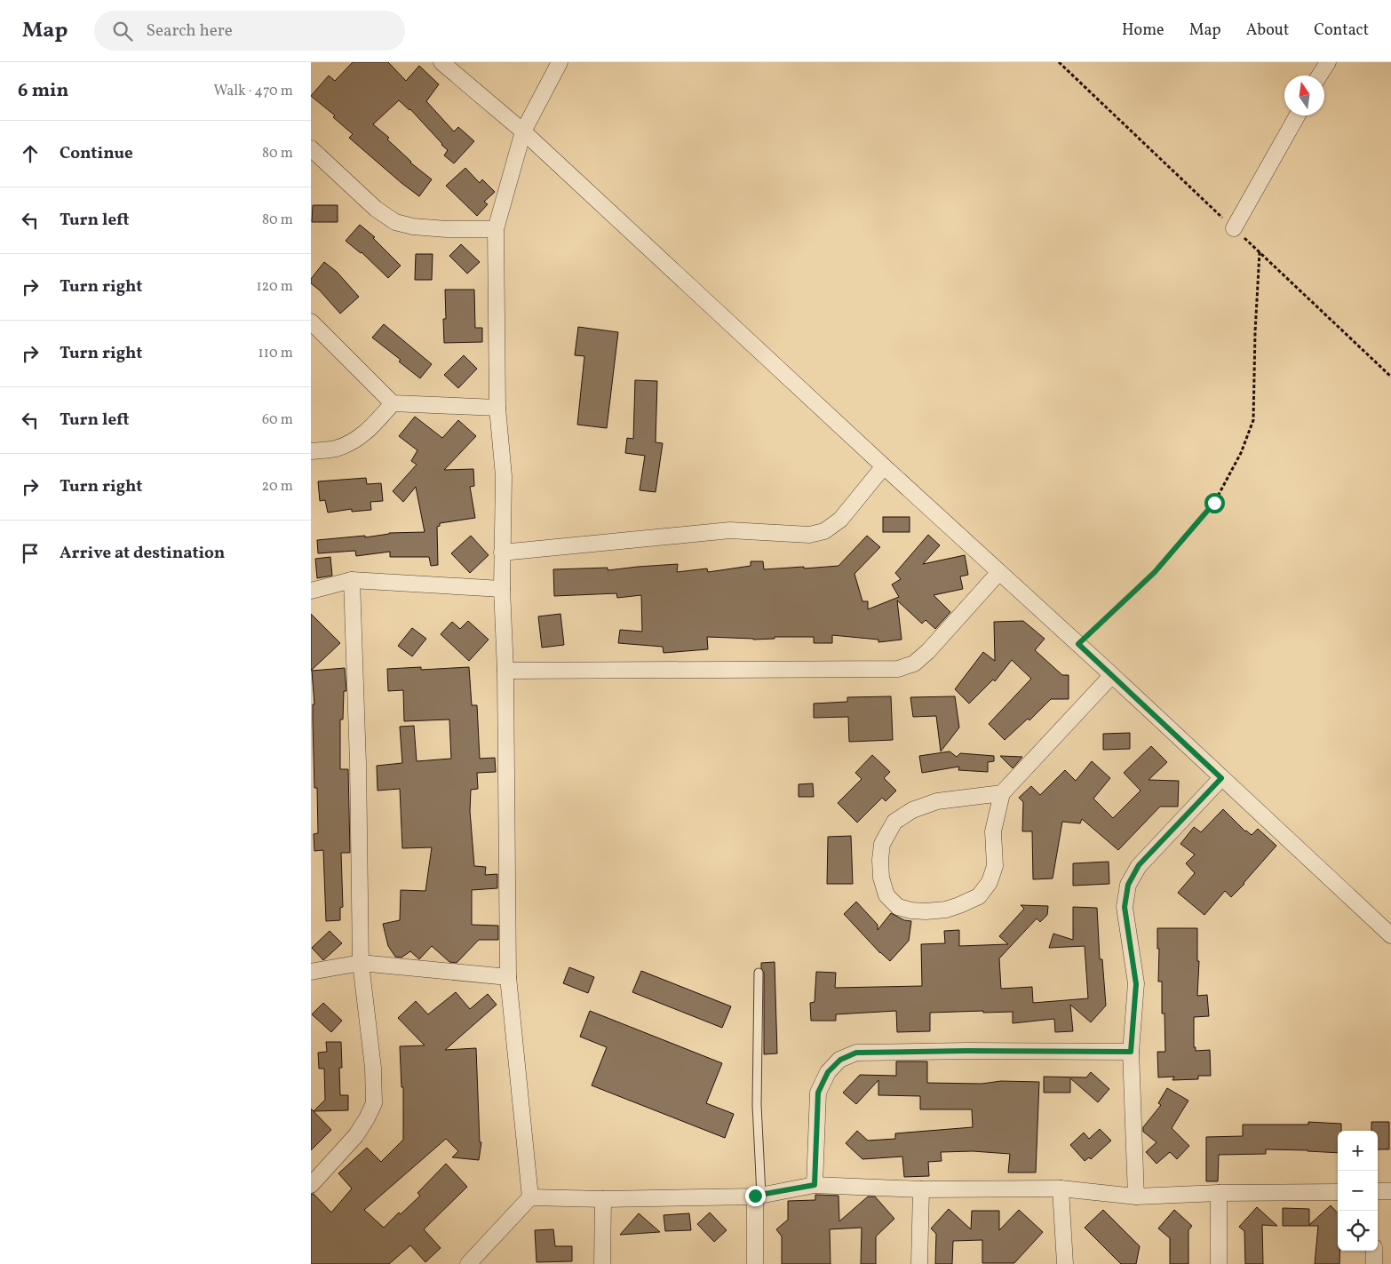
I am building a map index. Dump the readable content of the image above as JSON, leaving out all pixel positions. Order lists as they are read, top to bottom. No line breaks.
{"north":"top","page":{"header":"Map","search":"Search here","nav":["Home","Map","About","Contact"],"heading":["6 min","Walk · 470 m"],"list":[["Continue","80 m"],["Turn left","80 m"],["Turn right","120 m"],["Turn right","110 m"],["Turn left","60 m"],["Turn right","20 m"],"Arrive at destination"],"map_buttons":["+","−"]}}
